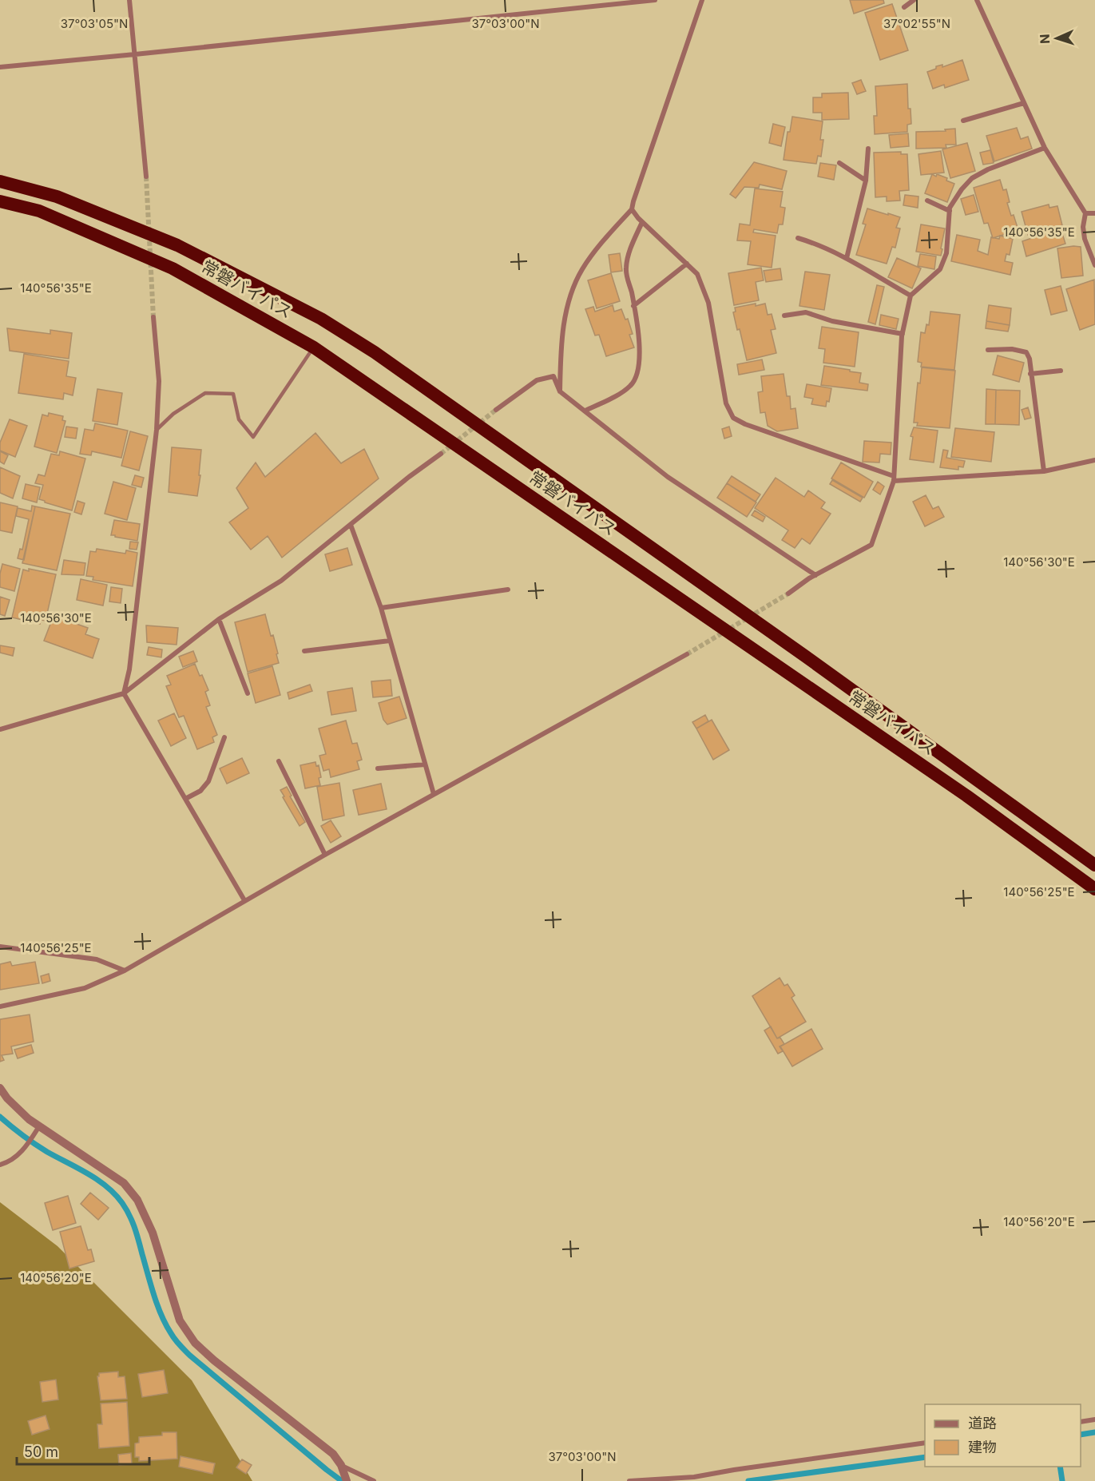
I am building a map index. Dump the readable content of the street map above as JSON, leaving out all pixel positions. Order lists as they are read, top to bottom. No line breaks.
{"streets":{"highway":["常磐バイパス"]},"legend":["道路","建物"],"scale_bar":"50 m","north":"left","coordinates":["37°03'05\"N","37°03'00\"N","37°02'55\"N","140°56'35\"E","140°56'30\"E","140°56'25\"E","140°56'20\"E"]}
